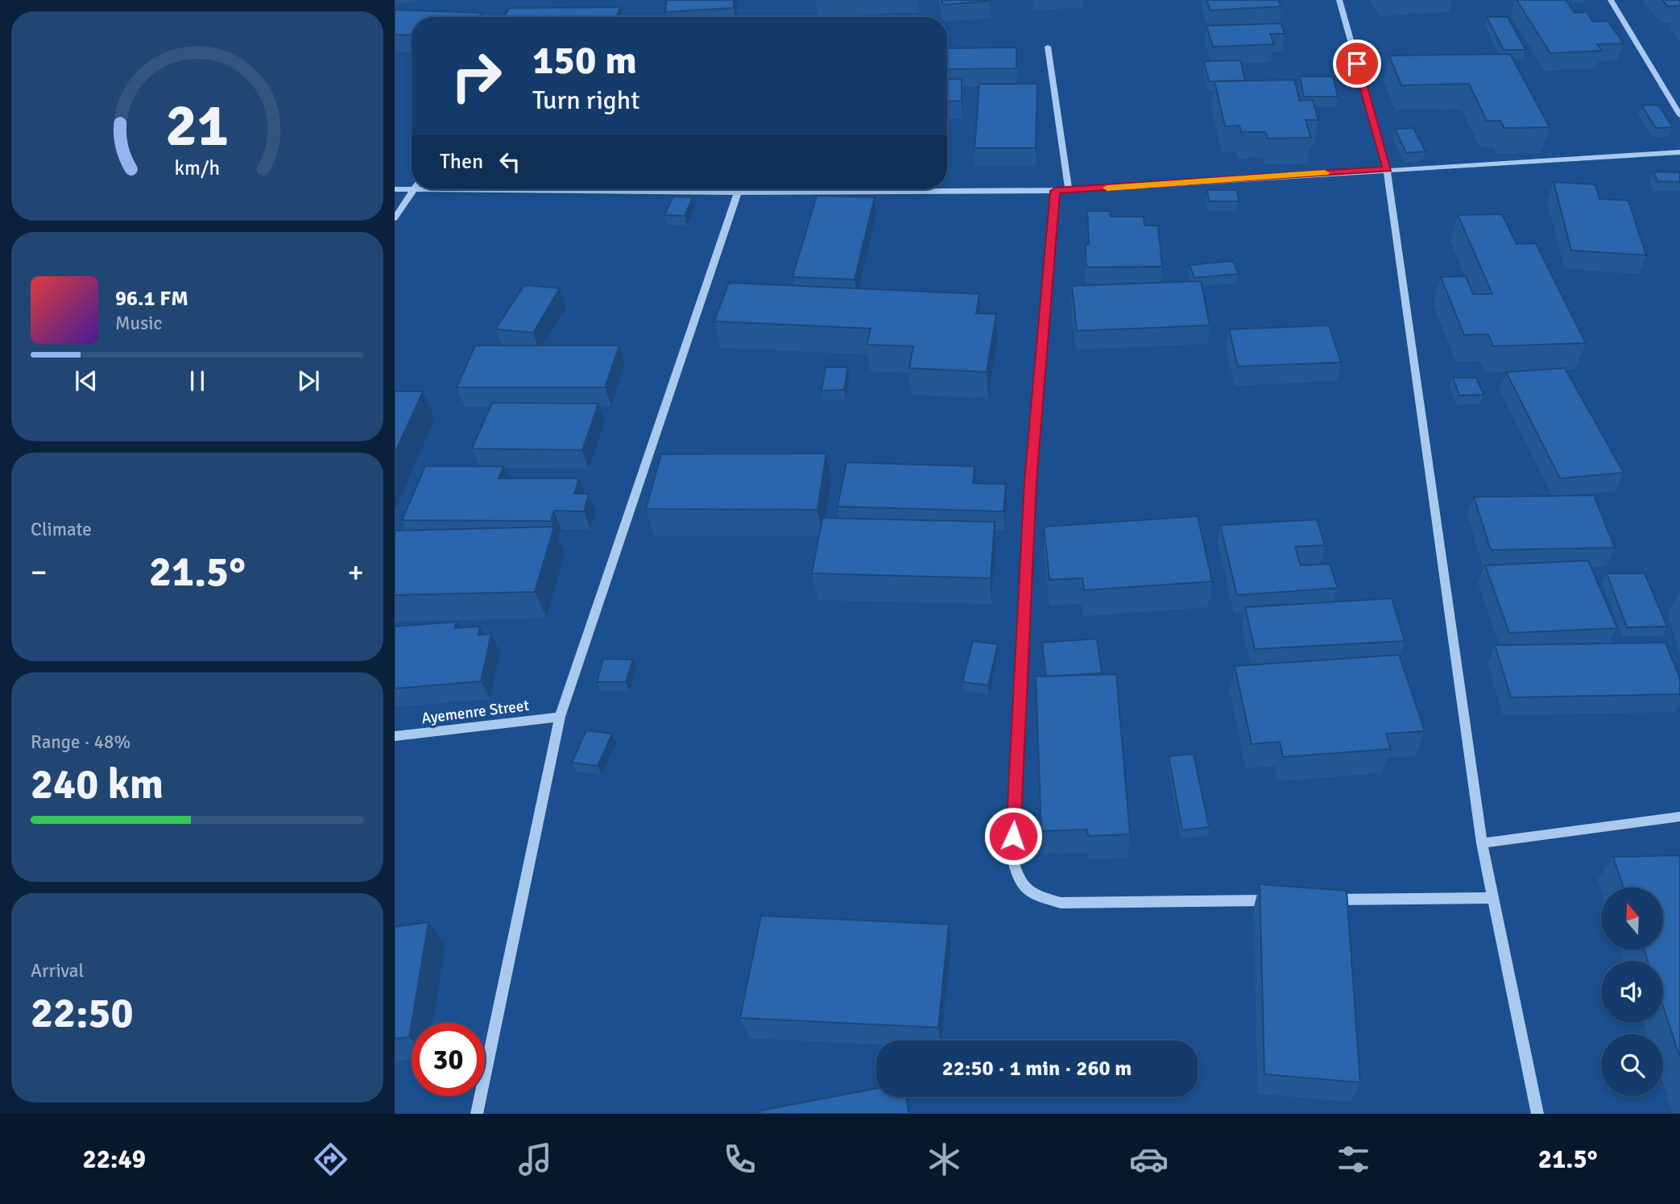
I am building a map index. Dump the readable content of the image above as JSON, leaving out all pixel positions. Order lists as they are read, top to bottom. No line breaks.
{"streets":{"street":["Ayemenre Street"]},"north":"top","page":{"turn":["150 m","Turn right"],"then":"Then","song":["96.1 FM","Music"],"tile":["Climate",["Range · 48%","240 km"],["Arrival","22:50"]],"heat":["−","21.5°","+"],"limit":"30","trip":"22:50 · 1 min · 260 m","tabs":["22:49","21.5°"],"gauge":["21","km/h"]}}
